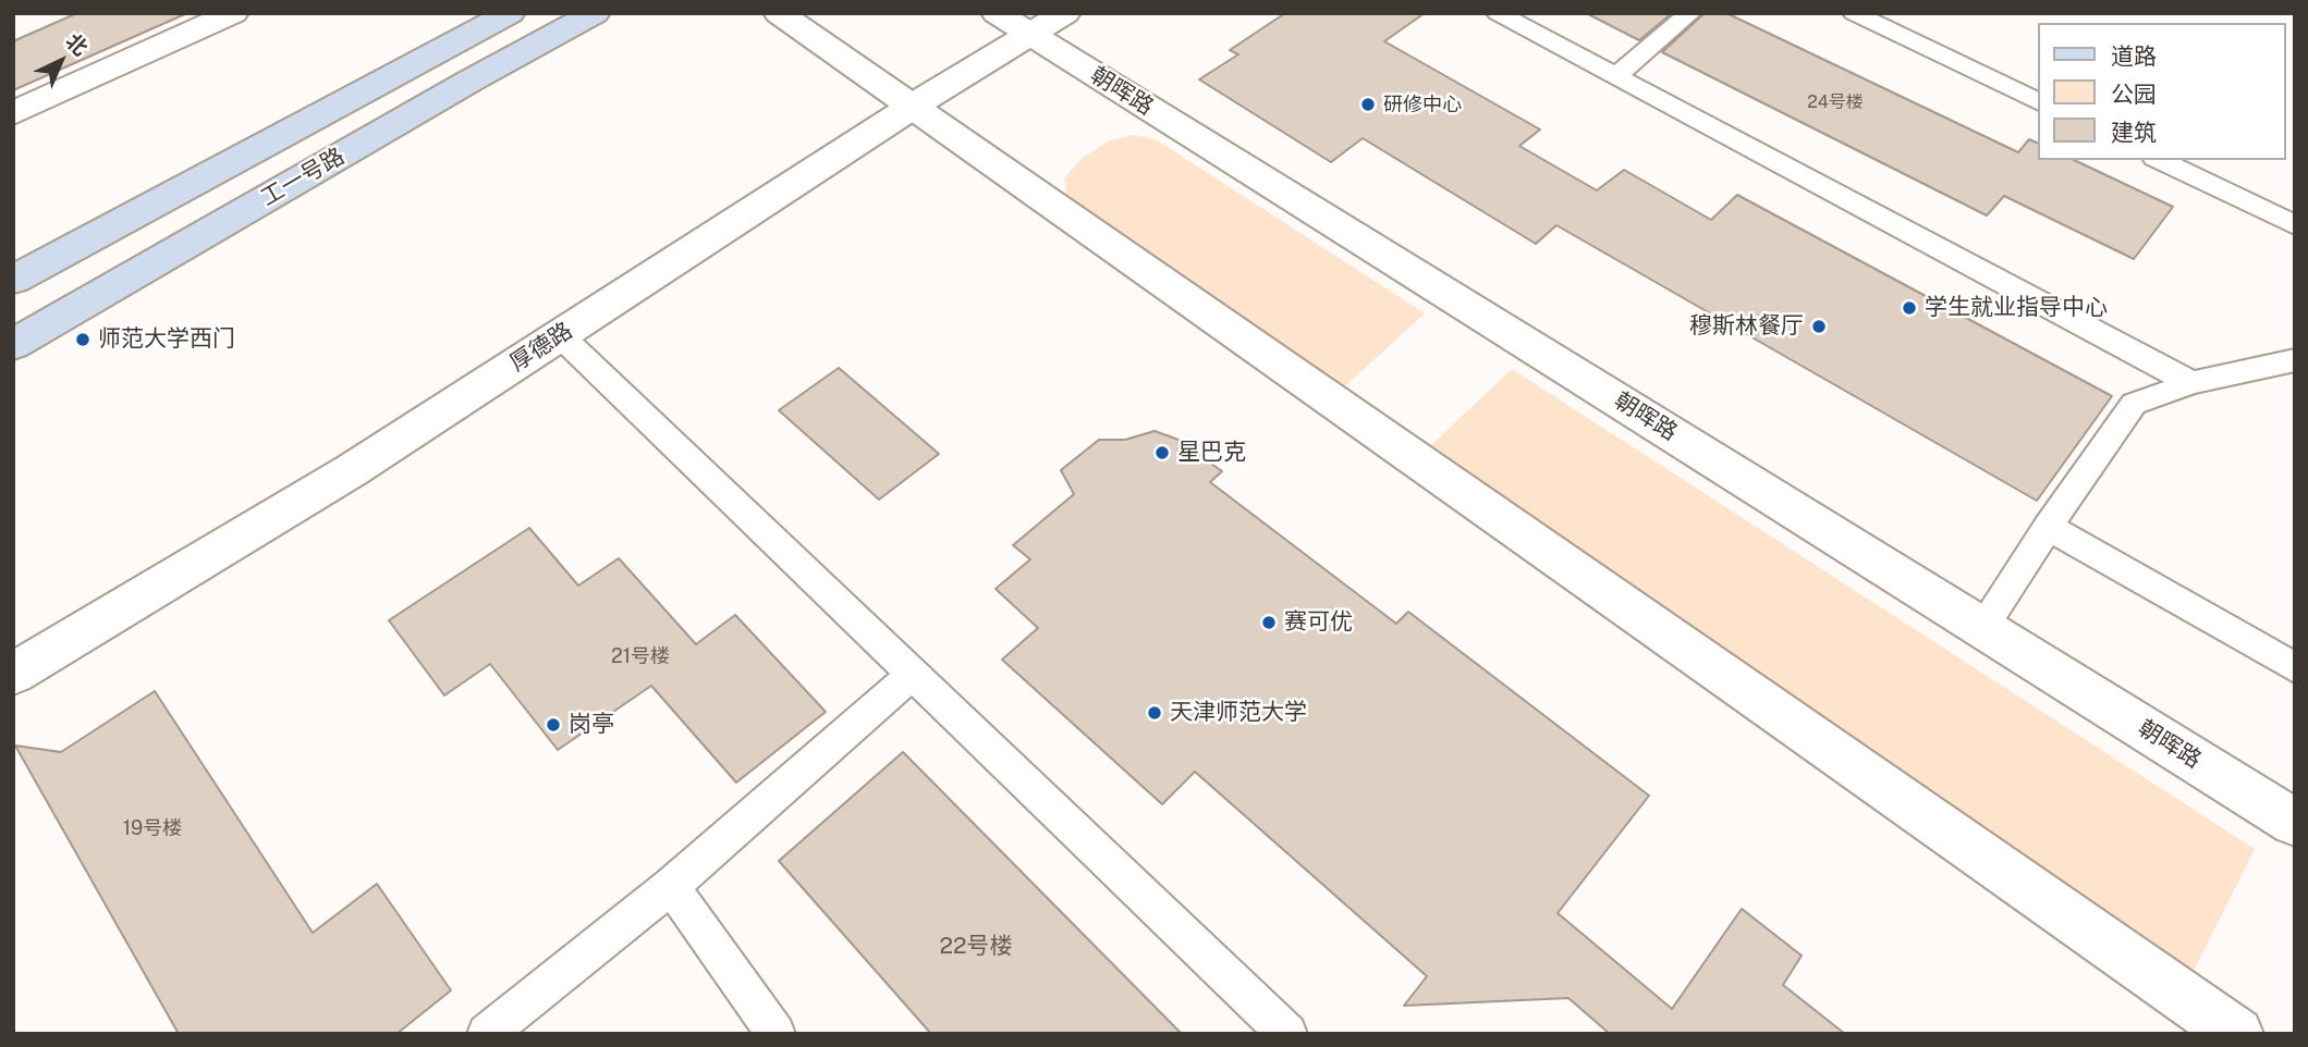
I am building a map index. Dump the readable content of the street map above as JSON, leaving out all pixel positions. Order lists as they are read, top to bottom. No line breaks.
{"streets":{"main road":["工一号路"],"street":["朝晖路","厚德路"]},"crossings":[["朝晖路","厚德路"]],"places":["研修中心","学生就业指导中心","穆斯林餐厅","师范大学西门","星巴克","赛可优","天津师范大学","岗亭"],"house_numbers":["24号楼","21号楼","19号楼","22号楼"],"legend":["道路","公园","建筑"],"north":"top right"}
